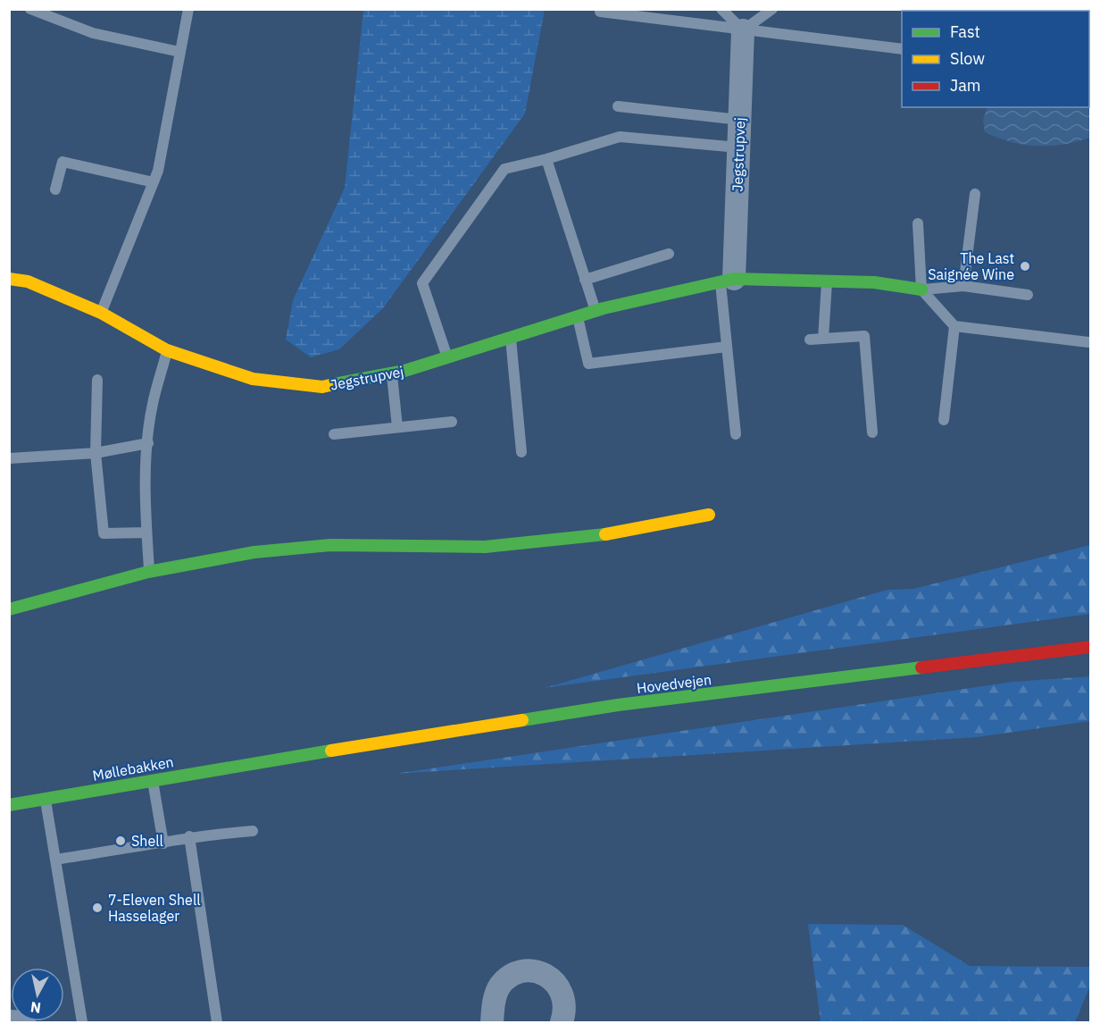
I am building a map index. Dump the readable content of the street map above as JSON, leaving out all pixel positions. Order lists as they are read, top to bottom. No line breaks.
{"streets":{"street":["Jegstrupvej","Hovedvejen","Møllebakken"]},"crossings":[["Hovedvejen","Møllebakken"]],"places":["The Last Saignée Wine","Shell","7-Eleven Shell Hasselager"],"legend":["Fast","Slow","Jam"],"north":"bottom"}
